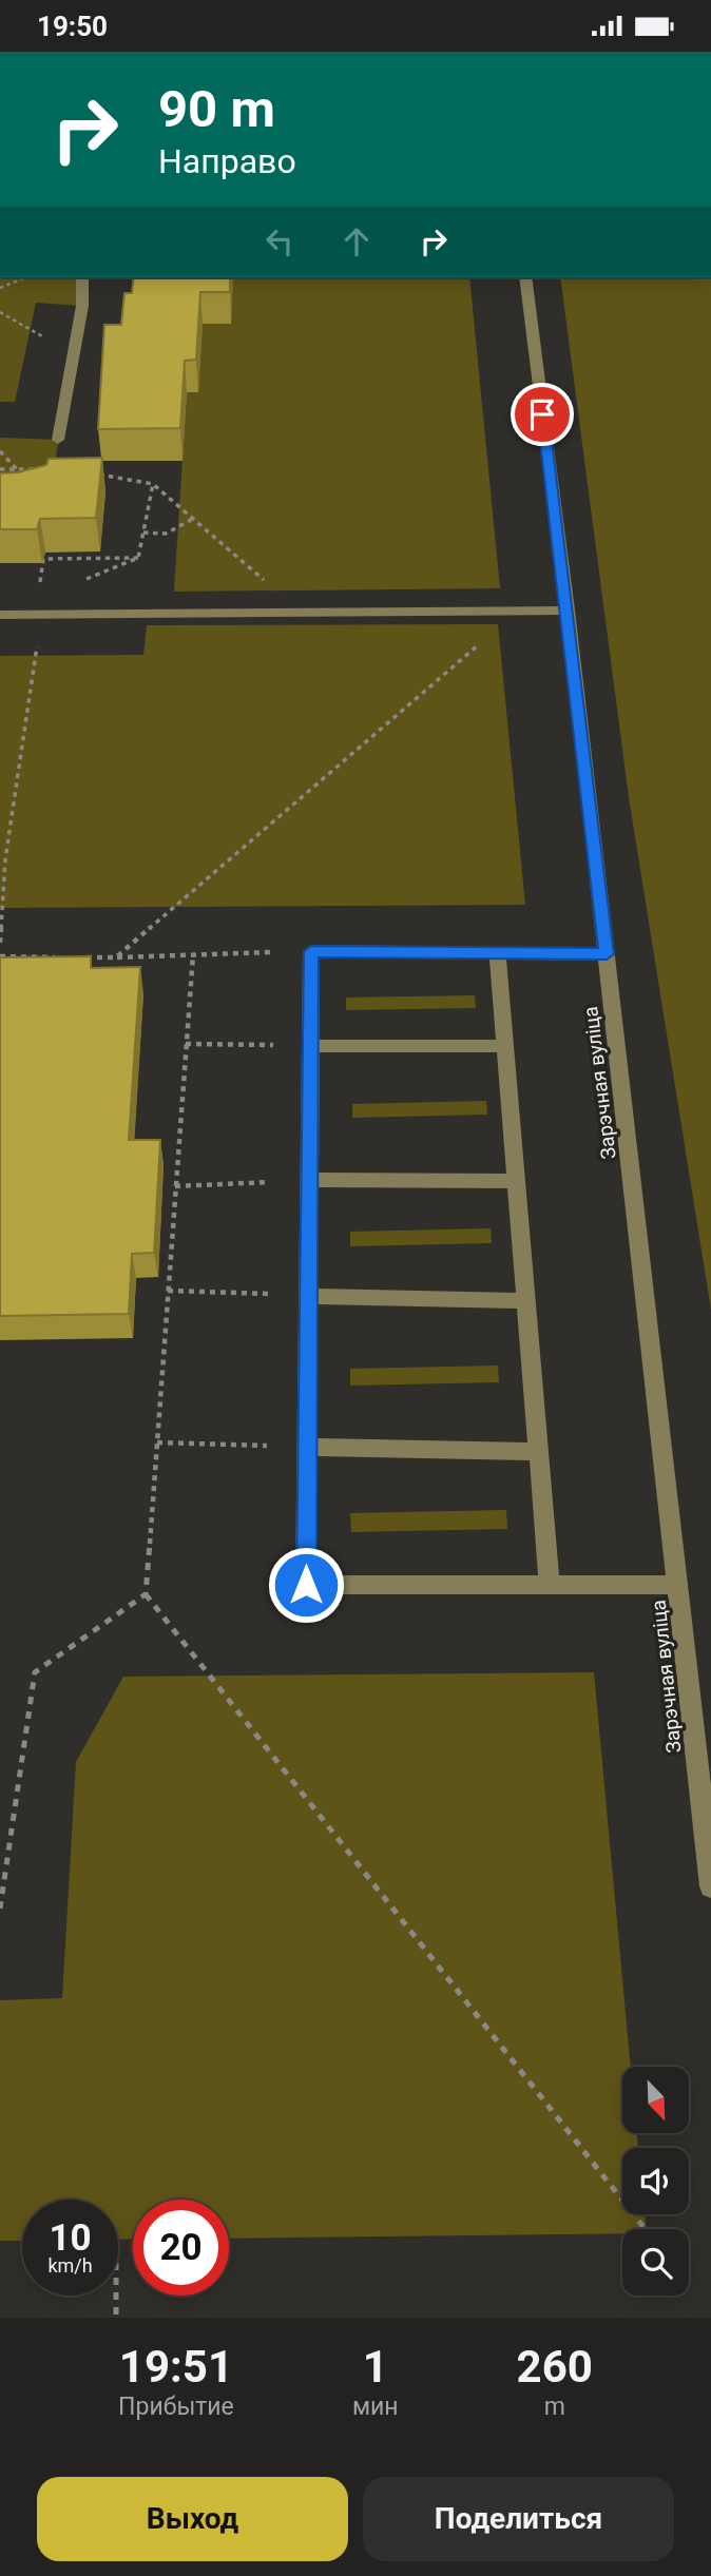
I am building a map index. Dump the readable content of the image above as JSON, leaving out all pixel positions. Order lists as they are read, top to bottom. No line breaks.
{"streets":{"street":["Зарэчная вуліца"]},"north":"bottom right","page":{"status":"19:50","turn":["90 m","Направо"],"speed":"10 km/h","limit":"20","eta":["19:51","Прибытие","1","мин","260","m"],"buttons":["Выход","Поделиться"]}}
